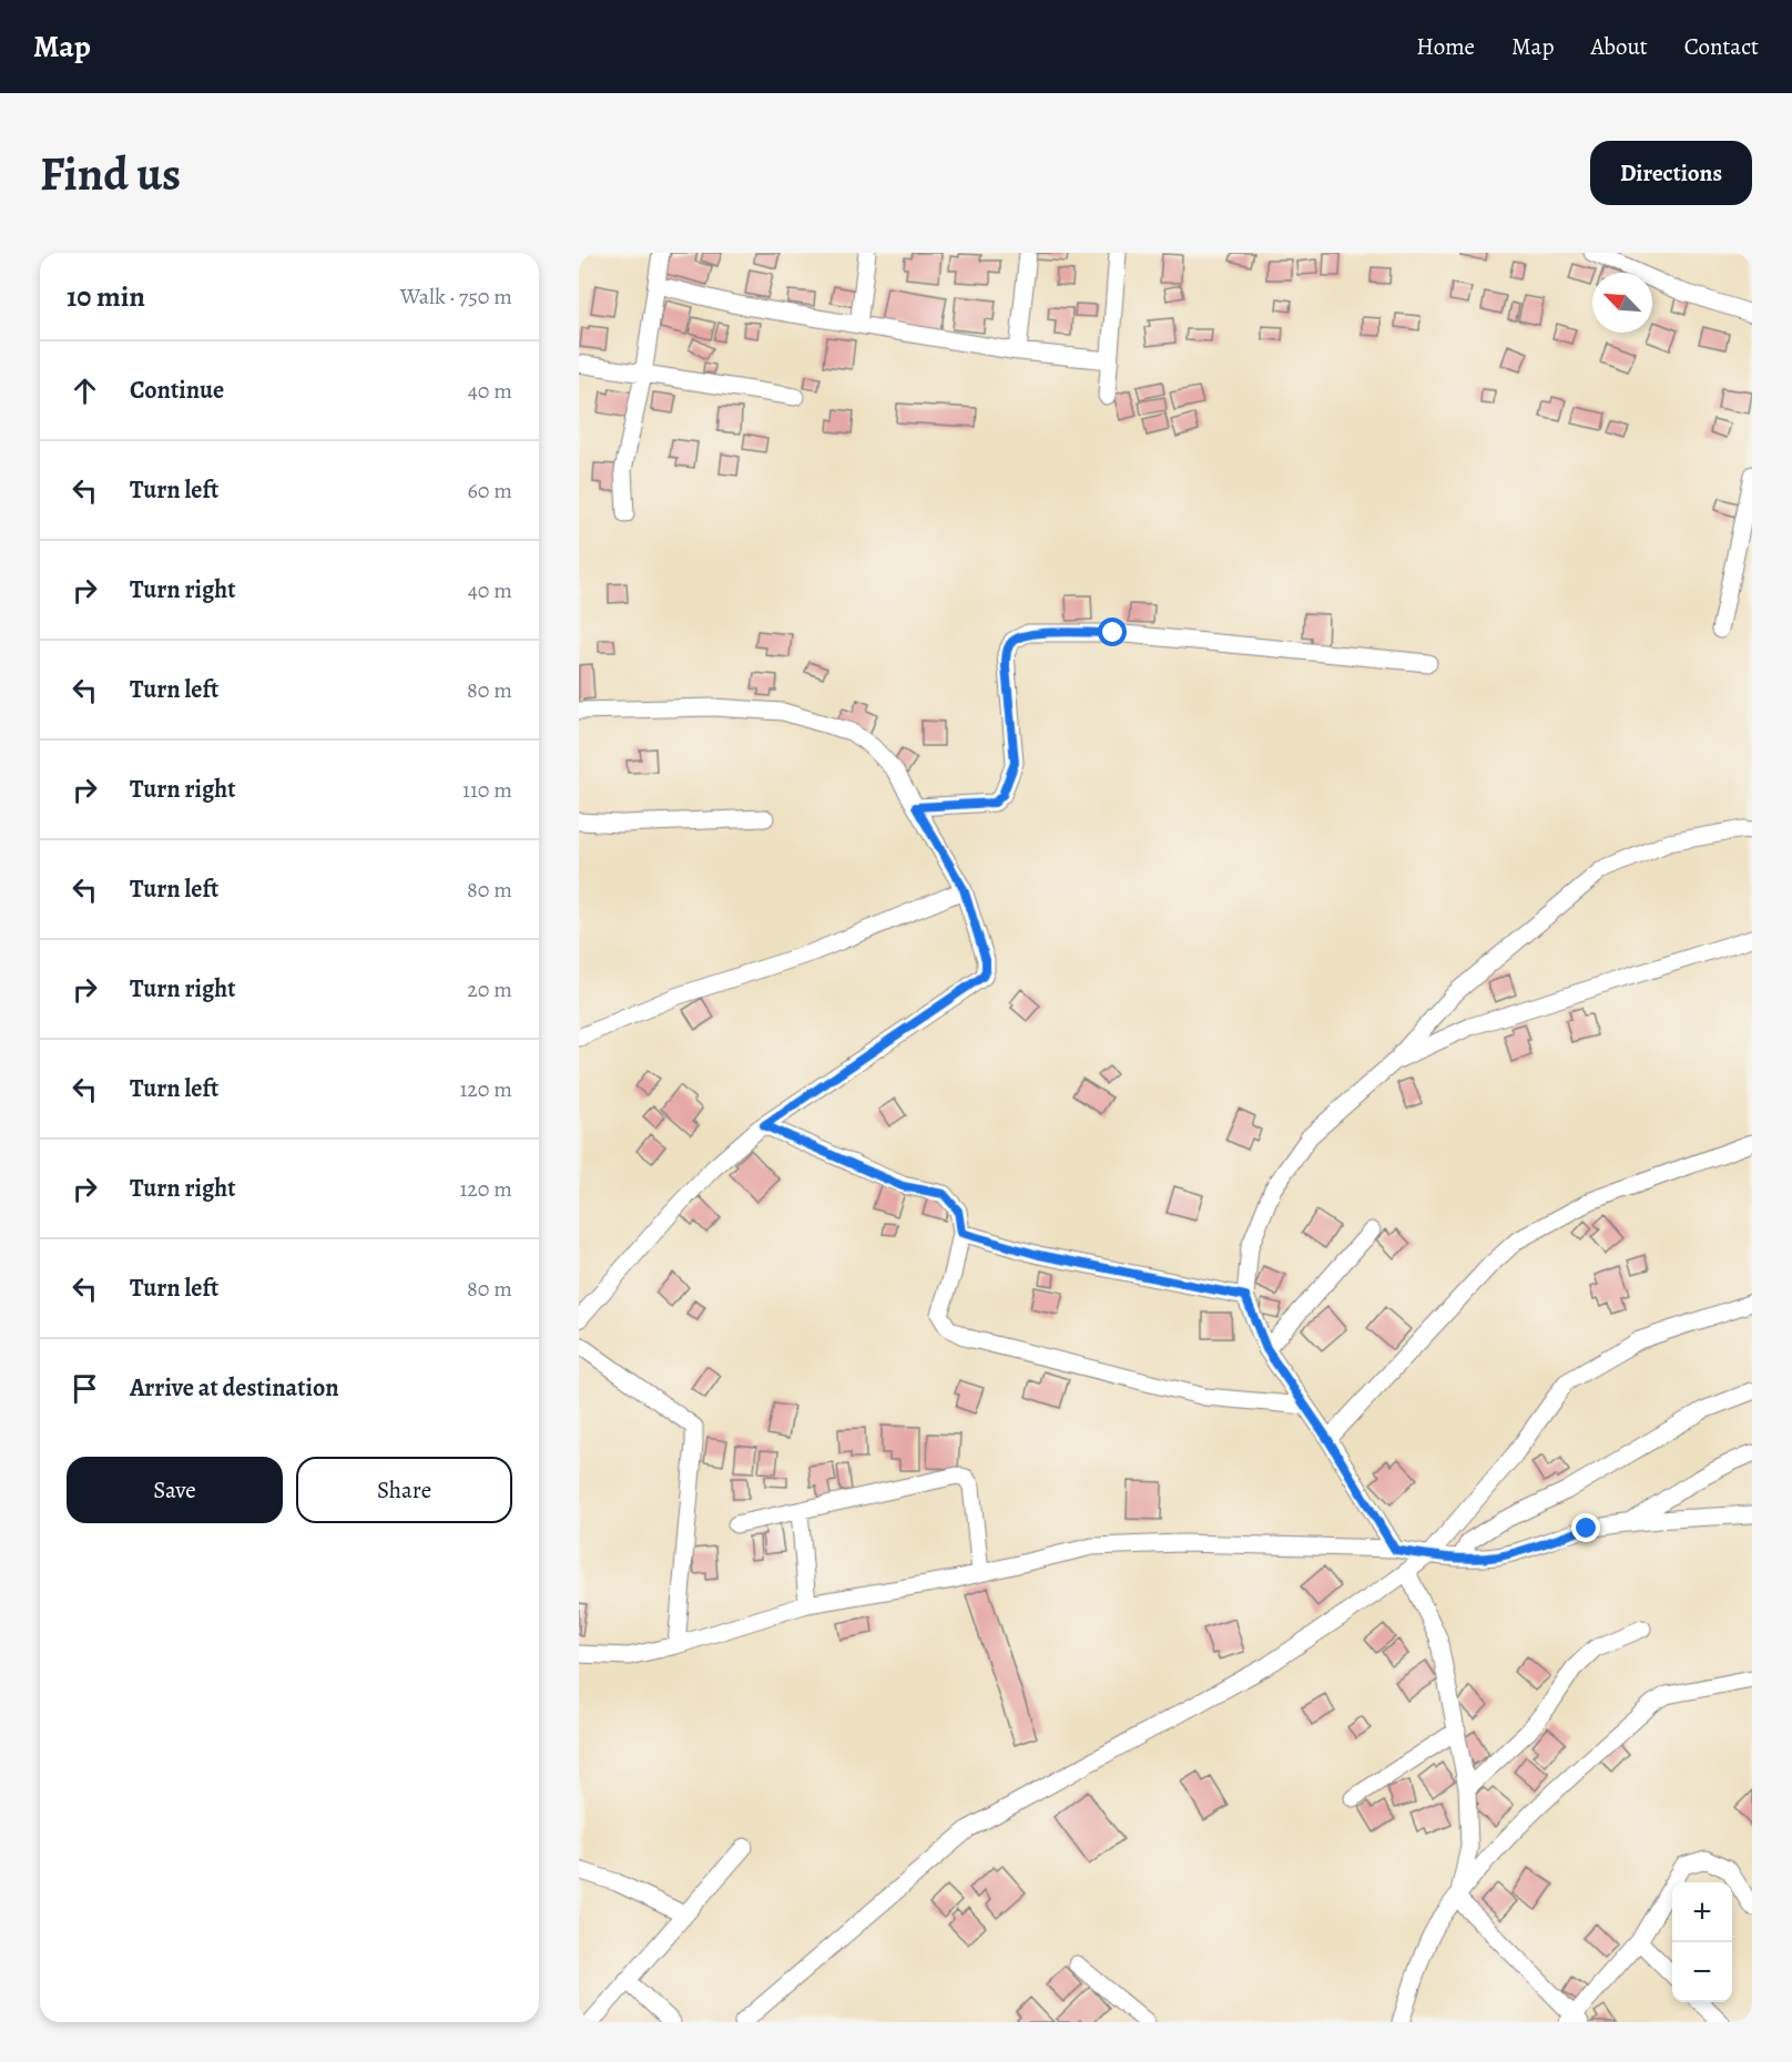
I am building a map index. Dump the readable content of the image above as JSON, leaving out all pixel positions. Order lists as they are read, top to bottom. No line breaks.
{"north":"top left","page":{"header":"Map","nav":["Home","Map","About","Contact"],"buttons":["Directions",["Save","Share"]],"title":"Find us","heading":["10 min","Walk · 750 m"],"list":[["Continue","40 m"],["Turn left","60 m"],["Turn right","40 m"],["Turn left","80 m"],["Turn right","110 m"],["Turn left","80 m"],["Turn right","20 m"],["Turn left","120 m"],["Turn right","120 m"],["Turn left","80 m"],"Arrive at destination"],"map_buttons":["+","−"]}}
